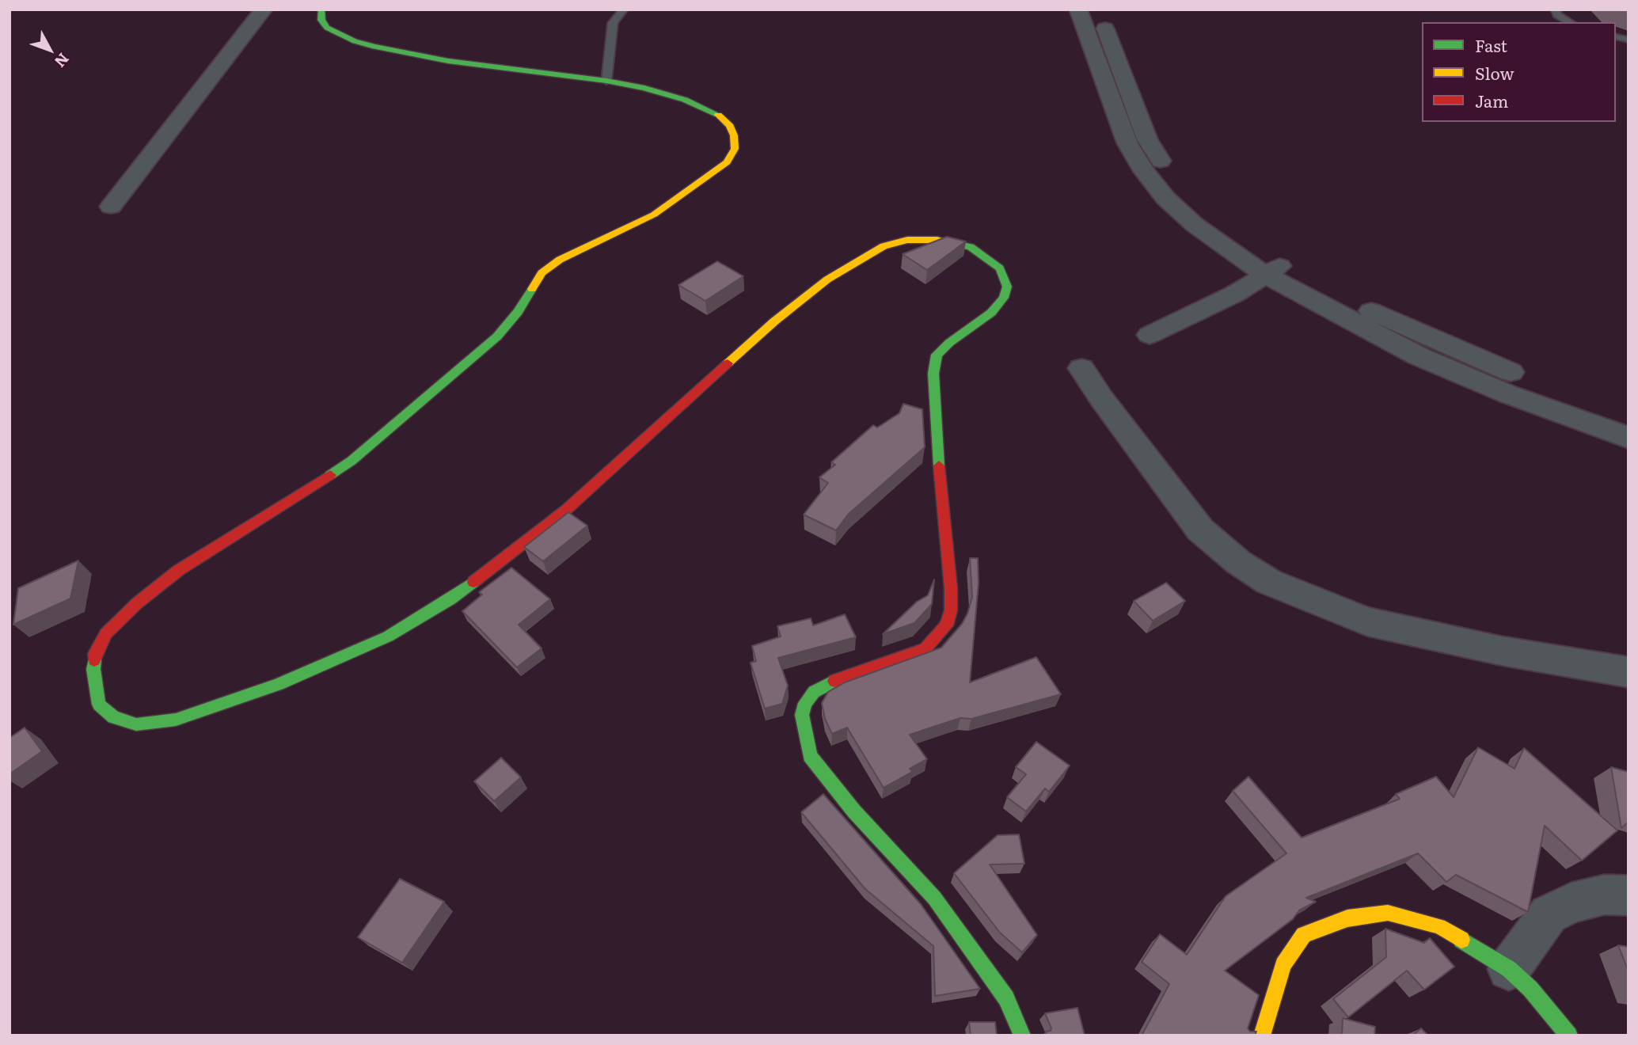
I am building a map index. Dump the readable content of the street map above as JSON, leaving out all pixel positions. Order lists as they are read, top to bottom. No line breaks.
{"legend":["Fast","Slow","Jam"],"north":"bottom right"}
